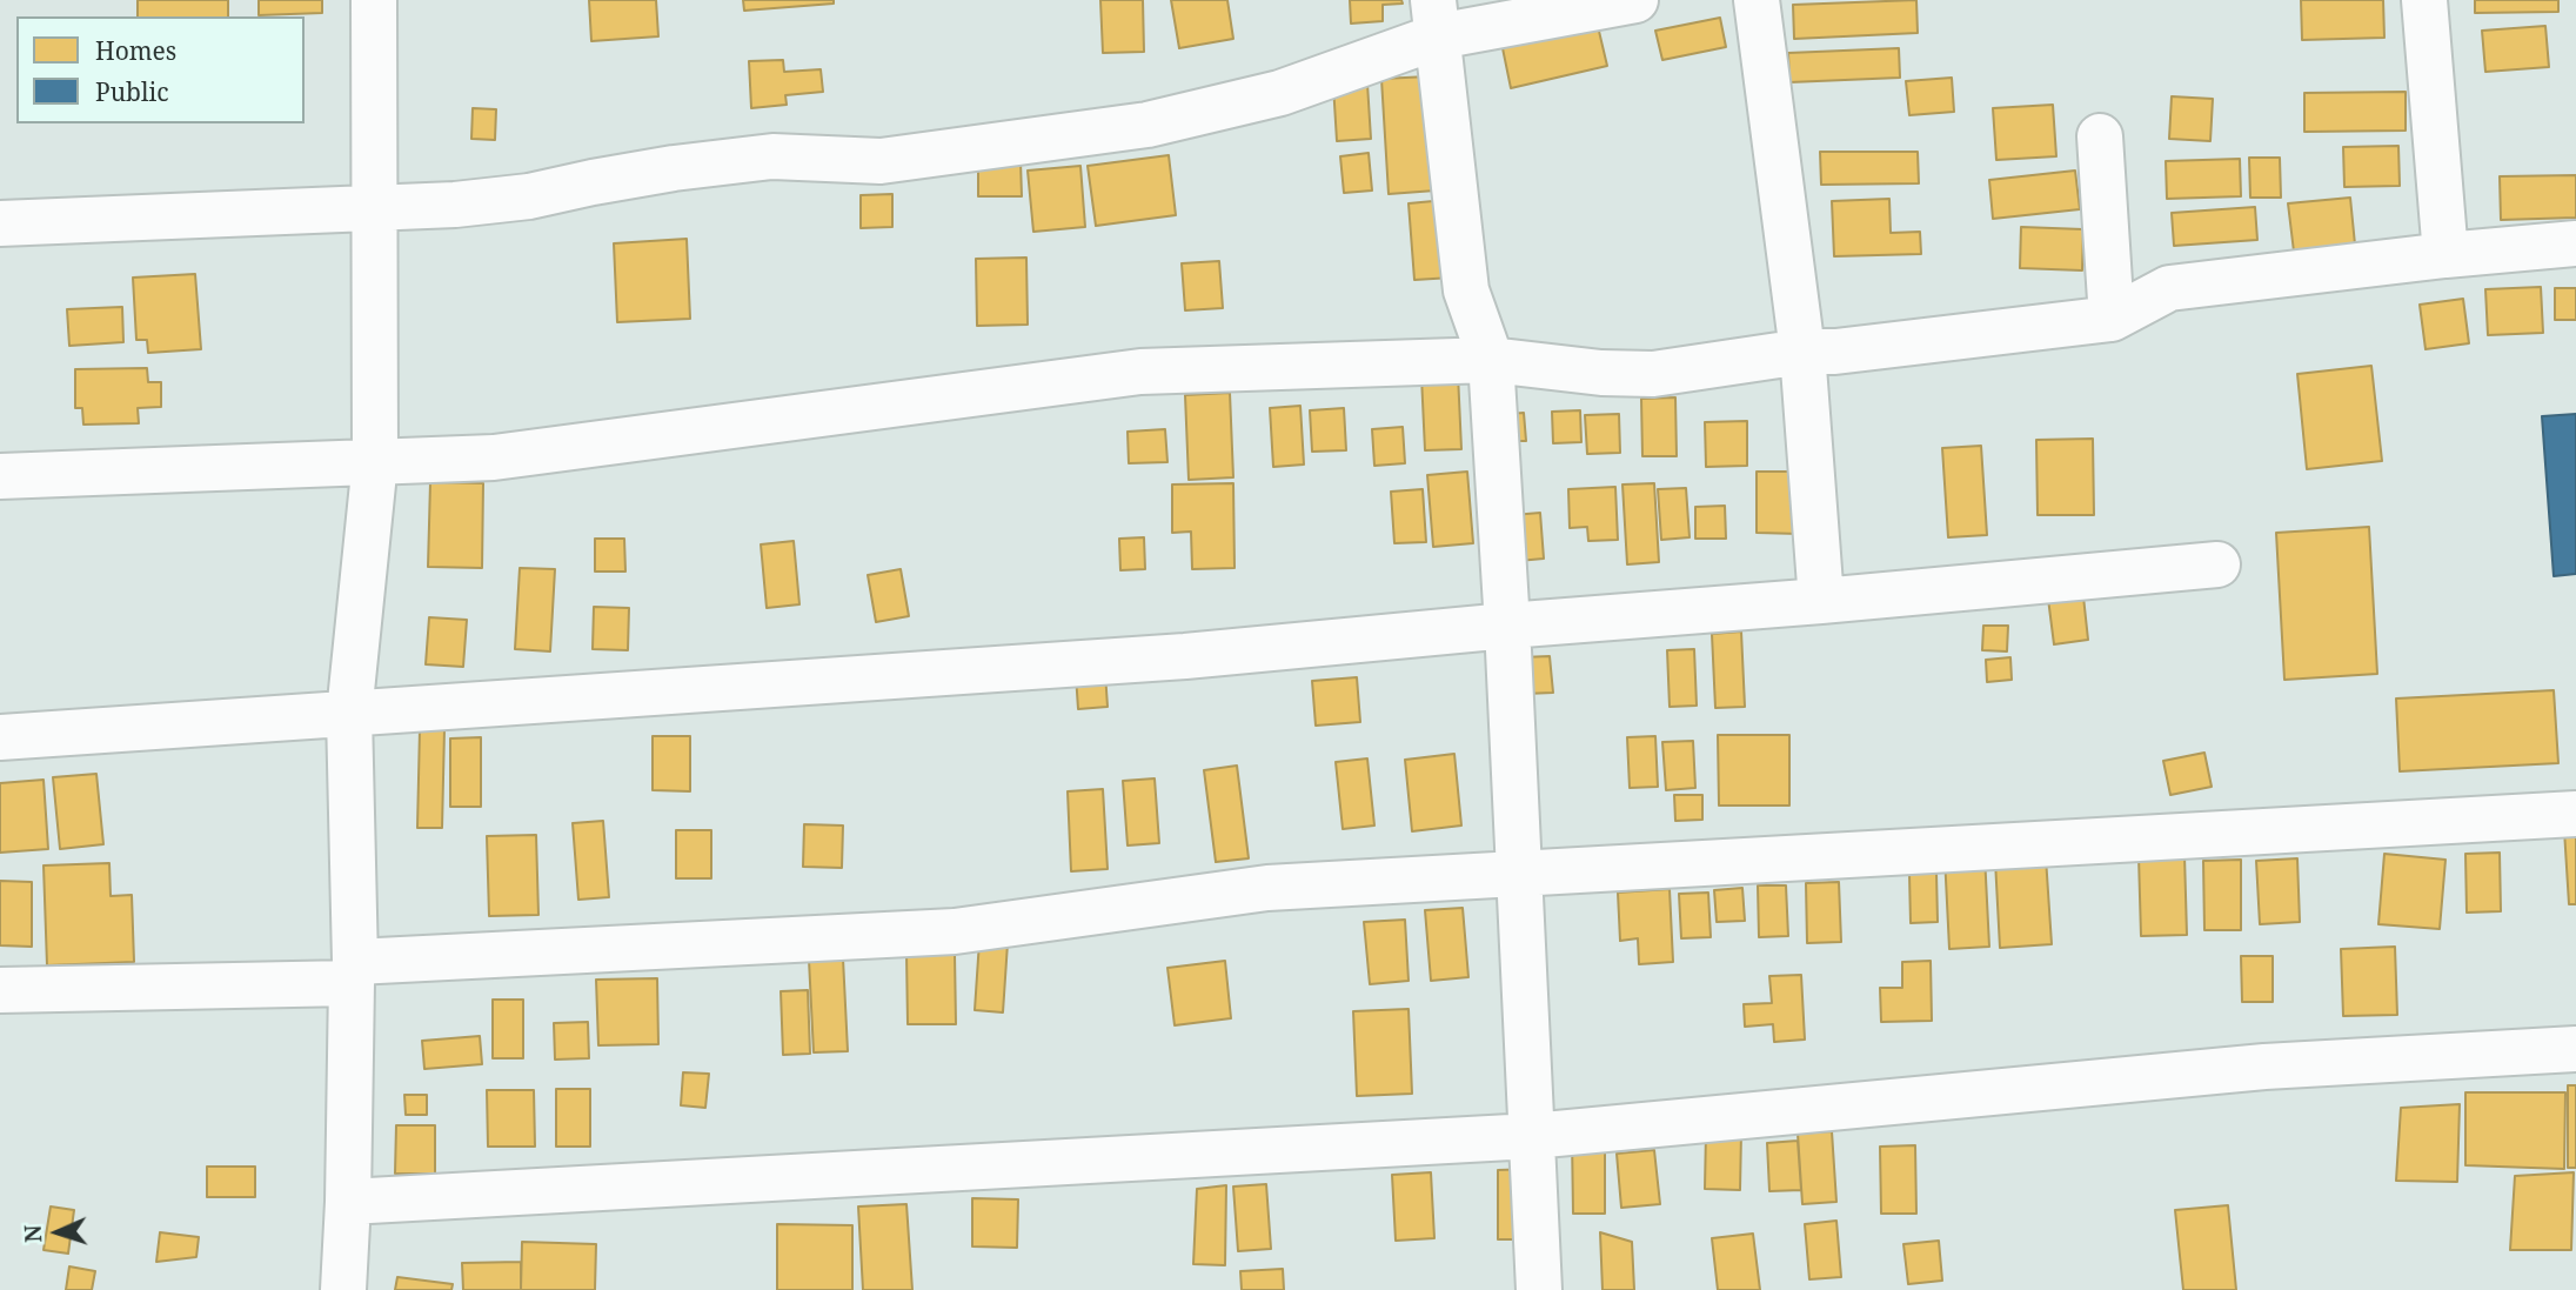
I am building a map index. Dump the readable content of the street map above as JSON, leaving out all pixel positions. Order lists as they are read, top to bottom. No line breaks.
{"legend":["Homes","Public"],"north":"left"}
